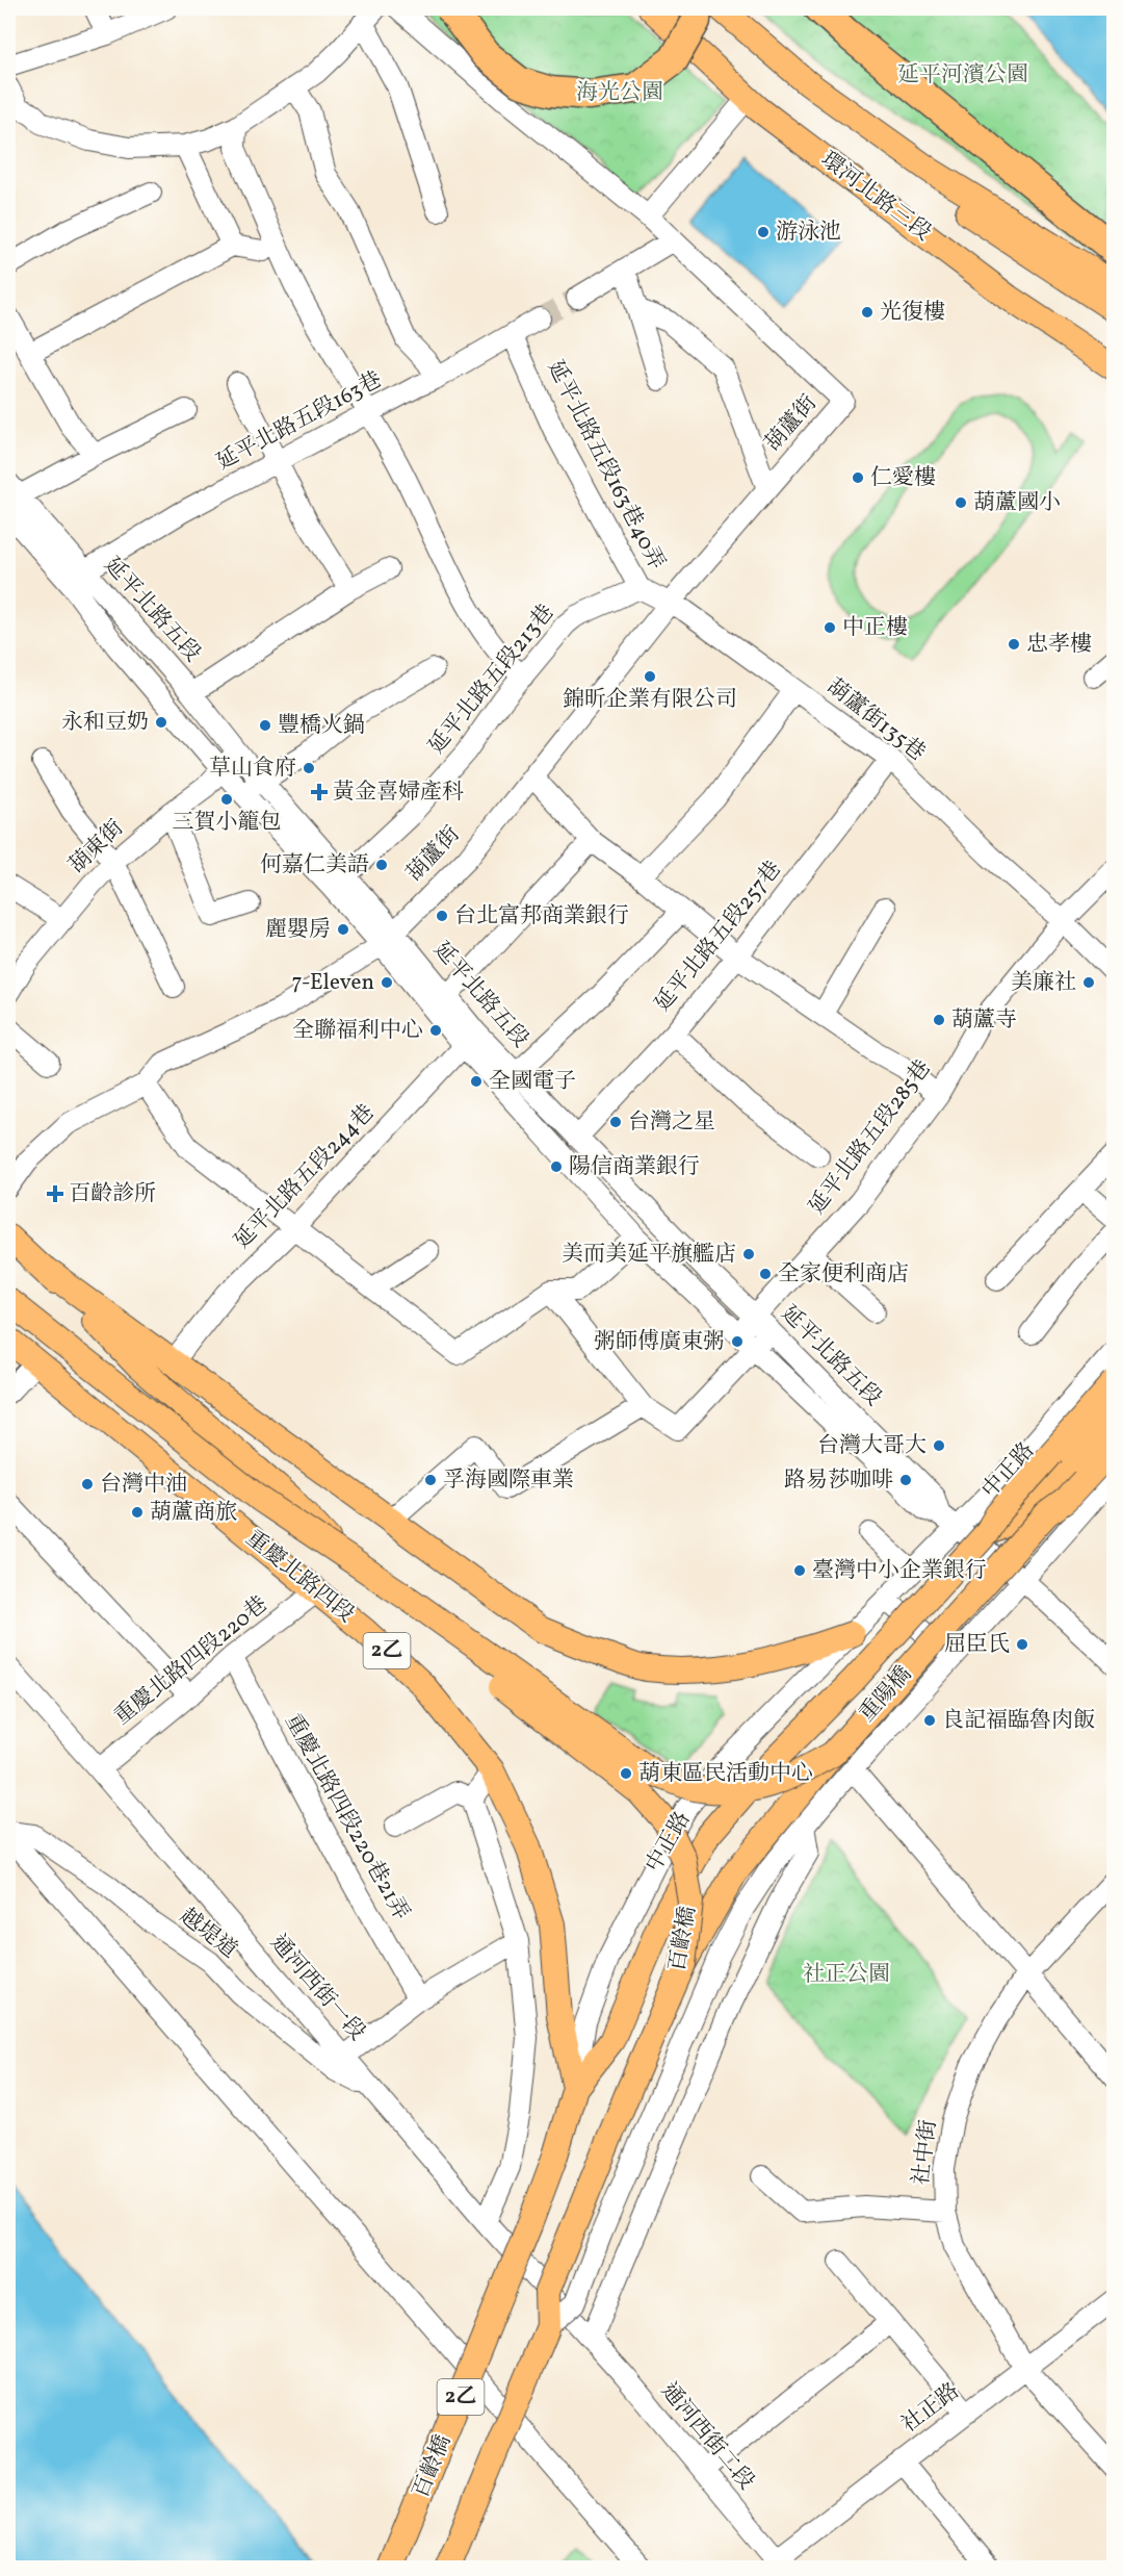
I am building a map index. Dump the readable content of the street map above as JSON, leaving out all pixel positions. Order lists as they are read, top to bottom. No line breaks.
{"streets":{"main road":["環河北路三段","中正路","重慶北路四段","2乙","重陽橋","百齡橋"],"street":["延平北路五段163巷","葫蘆街","延平北路五段163巷40弄","延平北路五段","延平北路五段213巷","葫蘆街135巷","葫東街","延平北路五段257巷","延平北路五段285巷","延平北路五段244巷","重慶北路四段220巷","重慶北路四段220巷21弄","越堤道","通河西街一段","社中街","社正路","通河西街二段"]},"crossings":[["延平北路五段163巷","延平北路五段163巷40弄"],["延平北路五段163巷","延平北路五段"],["葫蘆街","延平北路五段163巷40弄"],["葫蘆街","延平北路五段"],["葫蘆街","葫蘆街135巷"],["延平北路五段163巷40弄","延平北路五段213巷"],["延平北路五段163巷40弄","葫蘆街135巷"],["延平北路五段","延平北路五段213巷"],["延平北路五段","葫東街"],["延平北路五段","延平北路五段257巷"],["延平北路五段","延平北路五段285巷"],["延平北路五段","延平北路五段244巷"],["延平北路五段","中正路"],["葫蘆街135巷","延平北路五段257巷"],["葫蘆街135巷","延平北路五段285巷"],["中正路","重慶北路四段"],["中正路","重陽橋"],["重慶北路四段","重慶北路四段220巷"],["重慶北路四段","百齡橋"],["2乙","百齡橋"],["重慶北路四段220巷","重慶北路四段220巷21弄"],["重慶北路四段220巷","通河西街一段"],["重陽橋","百齡橋"],["越堤道","通河西街一段"],["通河西街一段","通河西街二段"],["社中街","社正路"],["社正路","通河西街二段"]],"parks":["延平河濱公園","海光公園","社正公園"],"places":{"other":["游泳池","光復樓","仁愛樓","葫蘆國小","中正樓","忠孝樓","錦昕企業有限公司","永和豆奶","豐橋火鍋","草山食府","三賀小籠包","何嘉仁美語","台北富邦商業銀行","麗嬰房","7-Eleven","美廉社","葫蘆寺","全聯福利中心","全國電子","台灣之星","陽信商業銀行","美而美延平旗艦店","全家便利商店","粥師傅廣東粥","台灣大哥大","孚海國際車業","路易莎咖啡","台灣中油","葫蘆商旅","臺灣中小企業銀行","屈臣氏","良記福臨魯肉飯","葫東區民活動中心"],"health":["黃金喜婦產科","百齡診所"]}}
